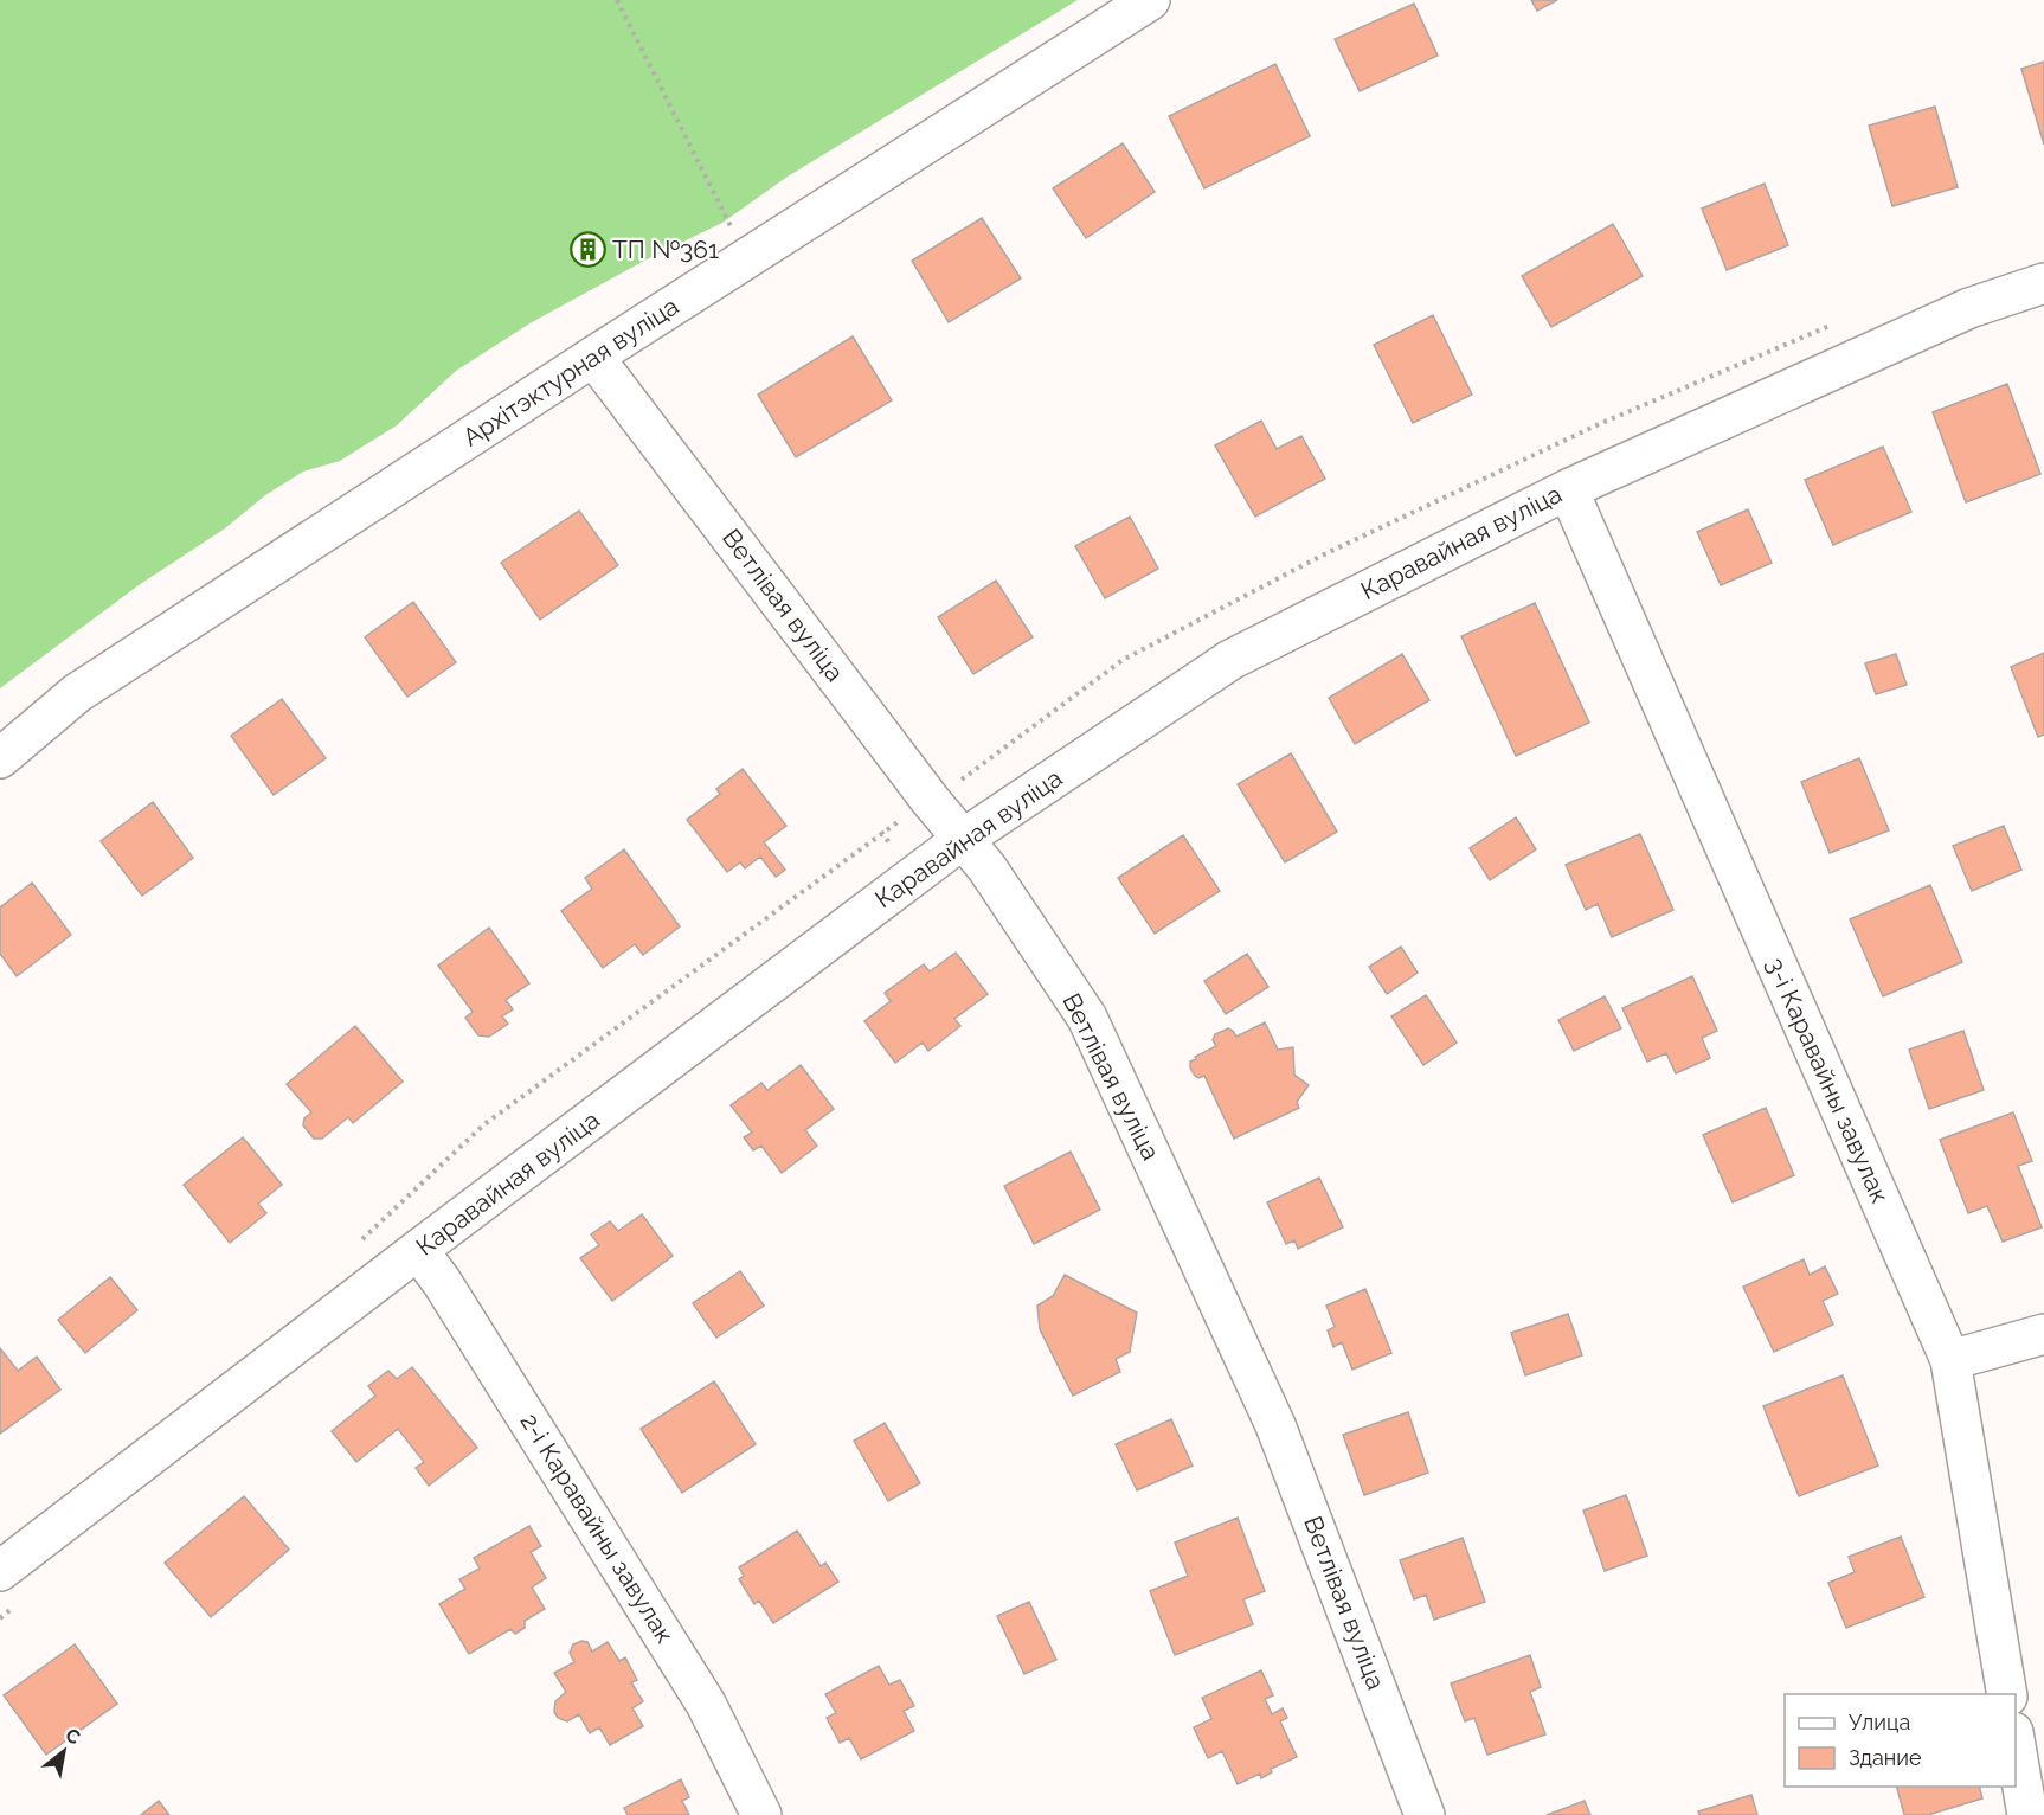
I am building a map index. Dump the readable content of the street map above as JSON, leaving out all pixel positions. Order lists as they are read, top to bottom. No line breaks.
{"streets":{"street":["Архітэктурная вуліца","Каравайная вуліца","Ветлівая вуліца","3-і Каравайны завулак","2-і Каравайны завулак"]},"crossings":[["Архітэктурная вуліца","Ветлівая вуліца"],["Каравайная вуліца","Ветлівая вуліца"],["Каравайная вуліца","3-і Каравайны завулак"],["Каравайная вуліца","2-і Каравайны завулак"]],"places":{"building":["ТП №361"]},"legend":["Улица","Здание"],"north":"top right"}
